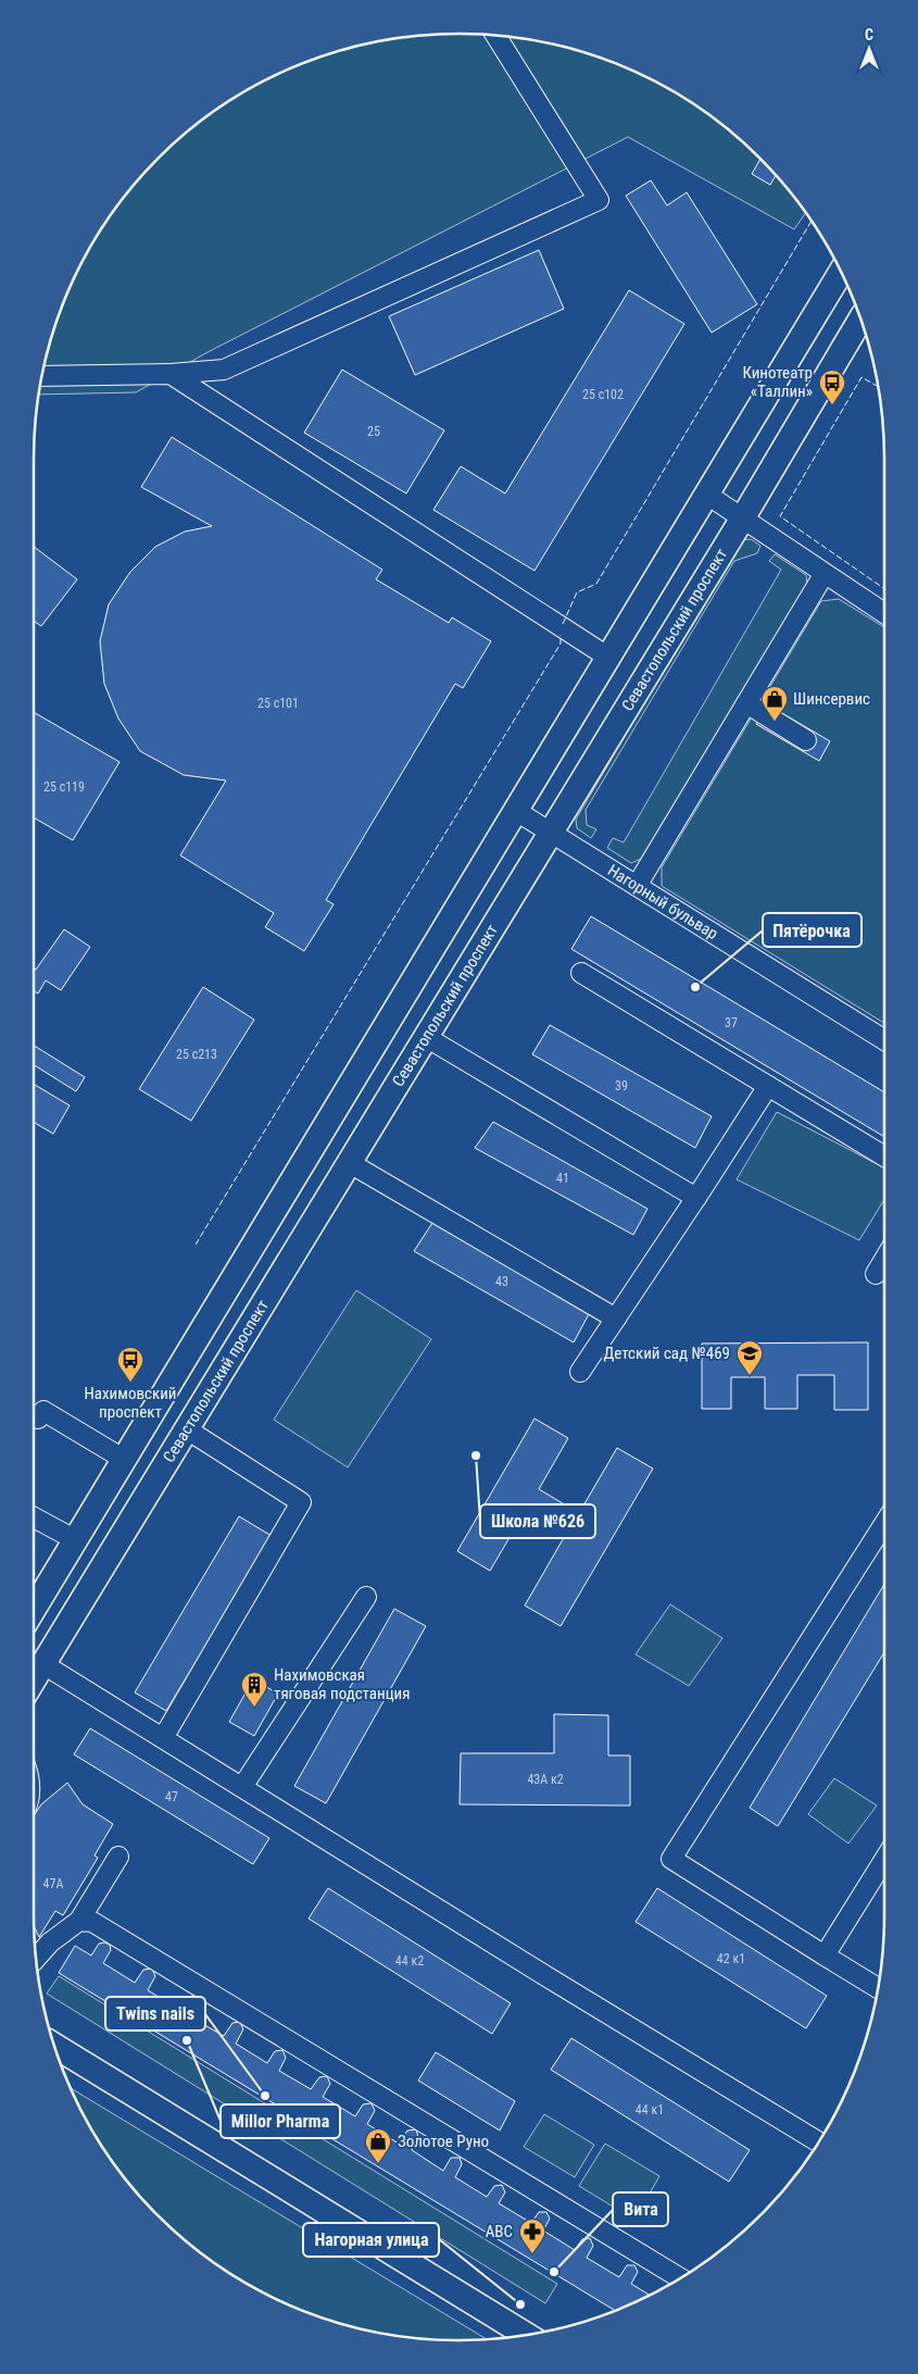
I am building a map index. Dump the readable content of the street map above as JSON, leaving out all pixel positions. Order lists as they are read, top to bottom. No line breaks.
{"streets":{"main road":["Севастопольский проспект"],"street":["Нагорный бульвар"]},"crossings":[["Севастопольский проспект","Нагорный бульвар"]],"places":{"bus stop":["Кинотеатр «Таллин»","Нахимовский проспект"],"shop":["Шинсервис","Золотое Руно"],"other":["Пятёрочка","Школа №626","Millor Pharma","Twins nails","Вита","Нагорная улица"],"school or university":["Детский сад №469"],"building":["Нахимовская тяговая подстанция"],"pharmacy":["ABC"]},"house_numbers":["25 с102","25","25 с101","25 с119","37","25 с213","39","41","43","43А к2","47","47А","42 к1","44 к2","44 к1"],"north":"top"}
